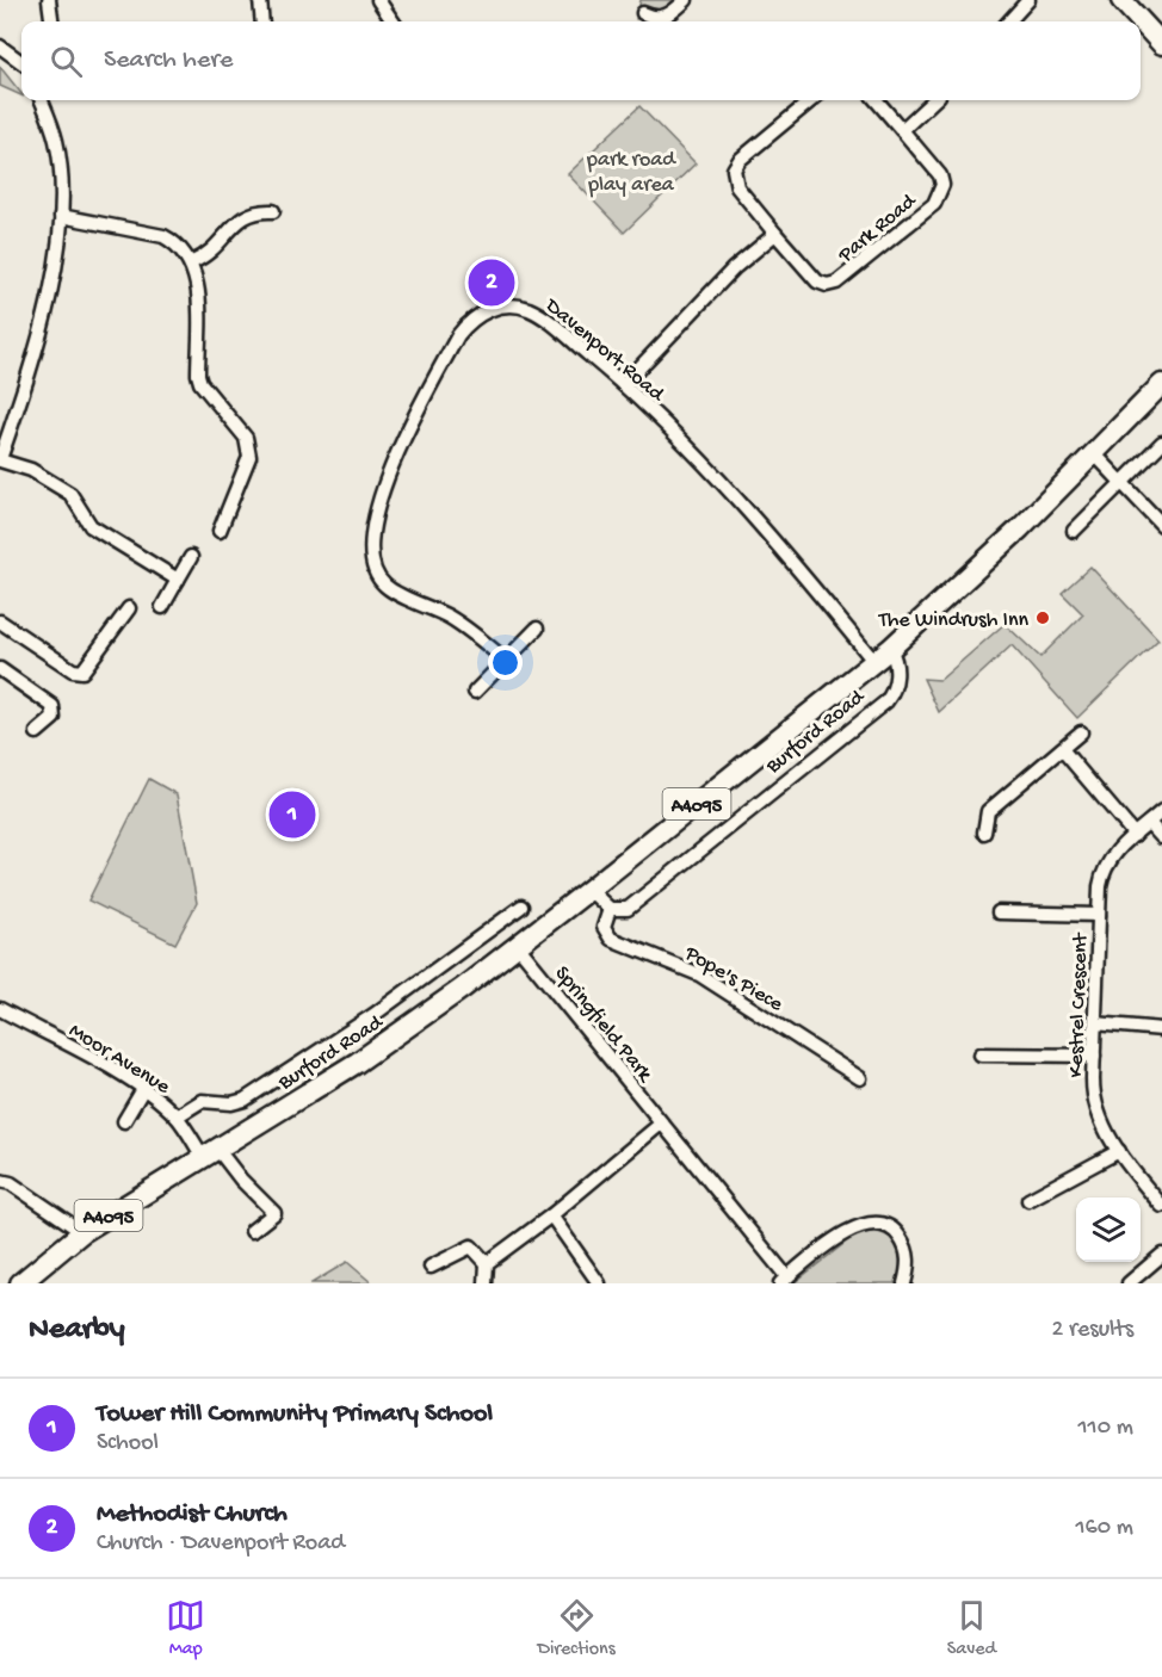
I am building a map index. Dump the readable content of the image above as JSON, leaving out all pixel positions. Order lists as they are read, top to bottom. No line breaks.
{"streets":{"main road":["Burford Road","A4095"],"street":["Park Road","Davenport Road","Pope's Piece","Kestrel Crescent","Springfield Park","Moor Avenue"]},"crossings":[["Davenport Road","Burford Road"],["Burford Road","Pope's Piece"],["Burford Road","Springfield Park"],["Burford Road","Moor Avenue"]],"parks":["park road play area"],"places":["The Windrush Inn"],"page":{"search":"Search here","pins":["2","1"],"heading":["Nearby","2 results"],"list":[{"mark":"1","name":"Tower Hill Community Primary School","note":"School","value":"110 m"},{"mark":"2","name":"Methodist Church","note":"Church · Davenport Road","value":"160 m"}],"nav":["Map","Directions","Saved"]}}
